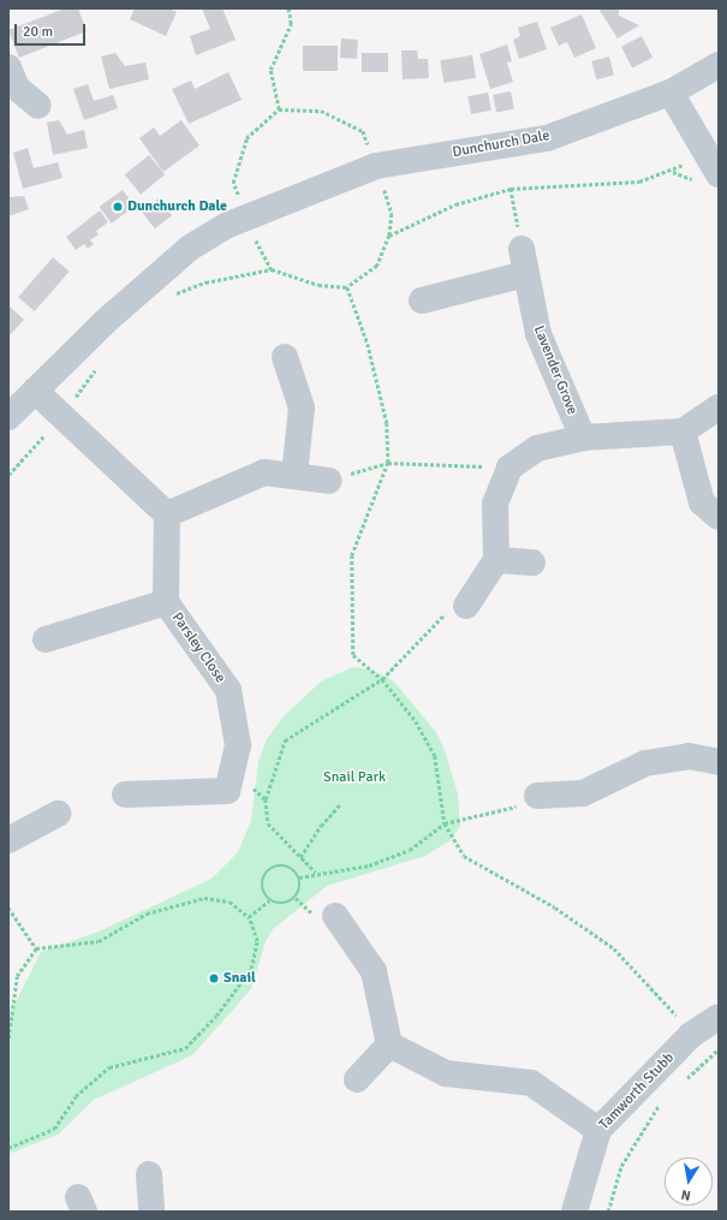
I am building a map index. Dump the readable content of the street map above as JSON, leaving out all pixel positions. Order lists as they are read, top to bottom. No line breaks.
{"streets":{"street":["Dunchurch Dale","Lavender Grove","Parsley Close","Tamworth Stubb"]},"parks":["Snail Park"],"places":["Dunchurch Dale","Snail"],"scale_bar":"20 m","north":"bottom"}
